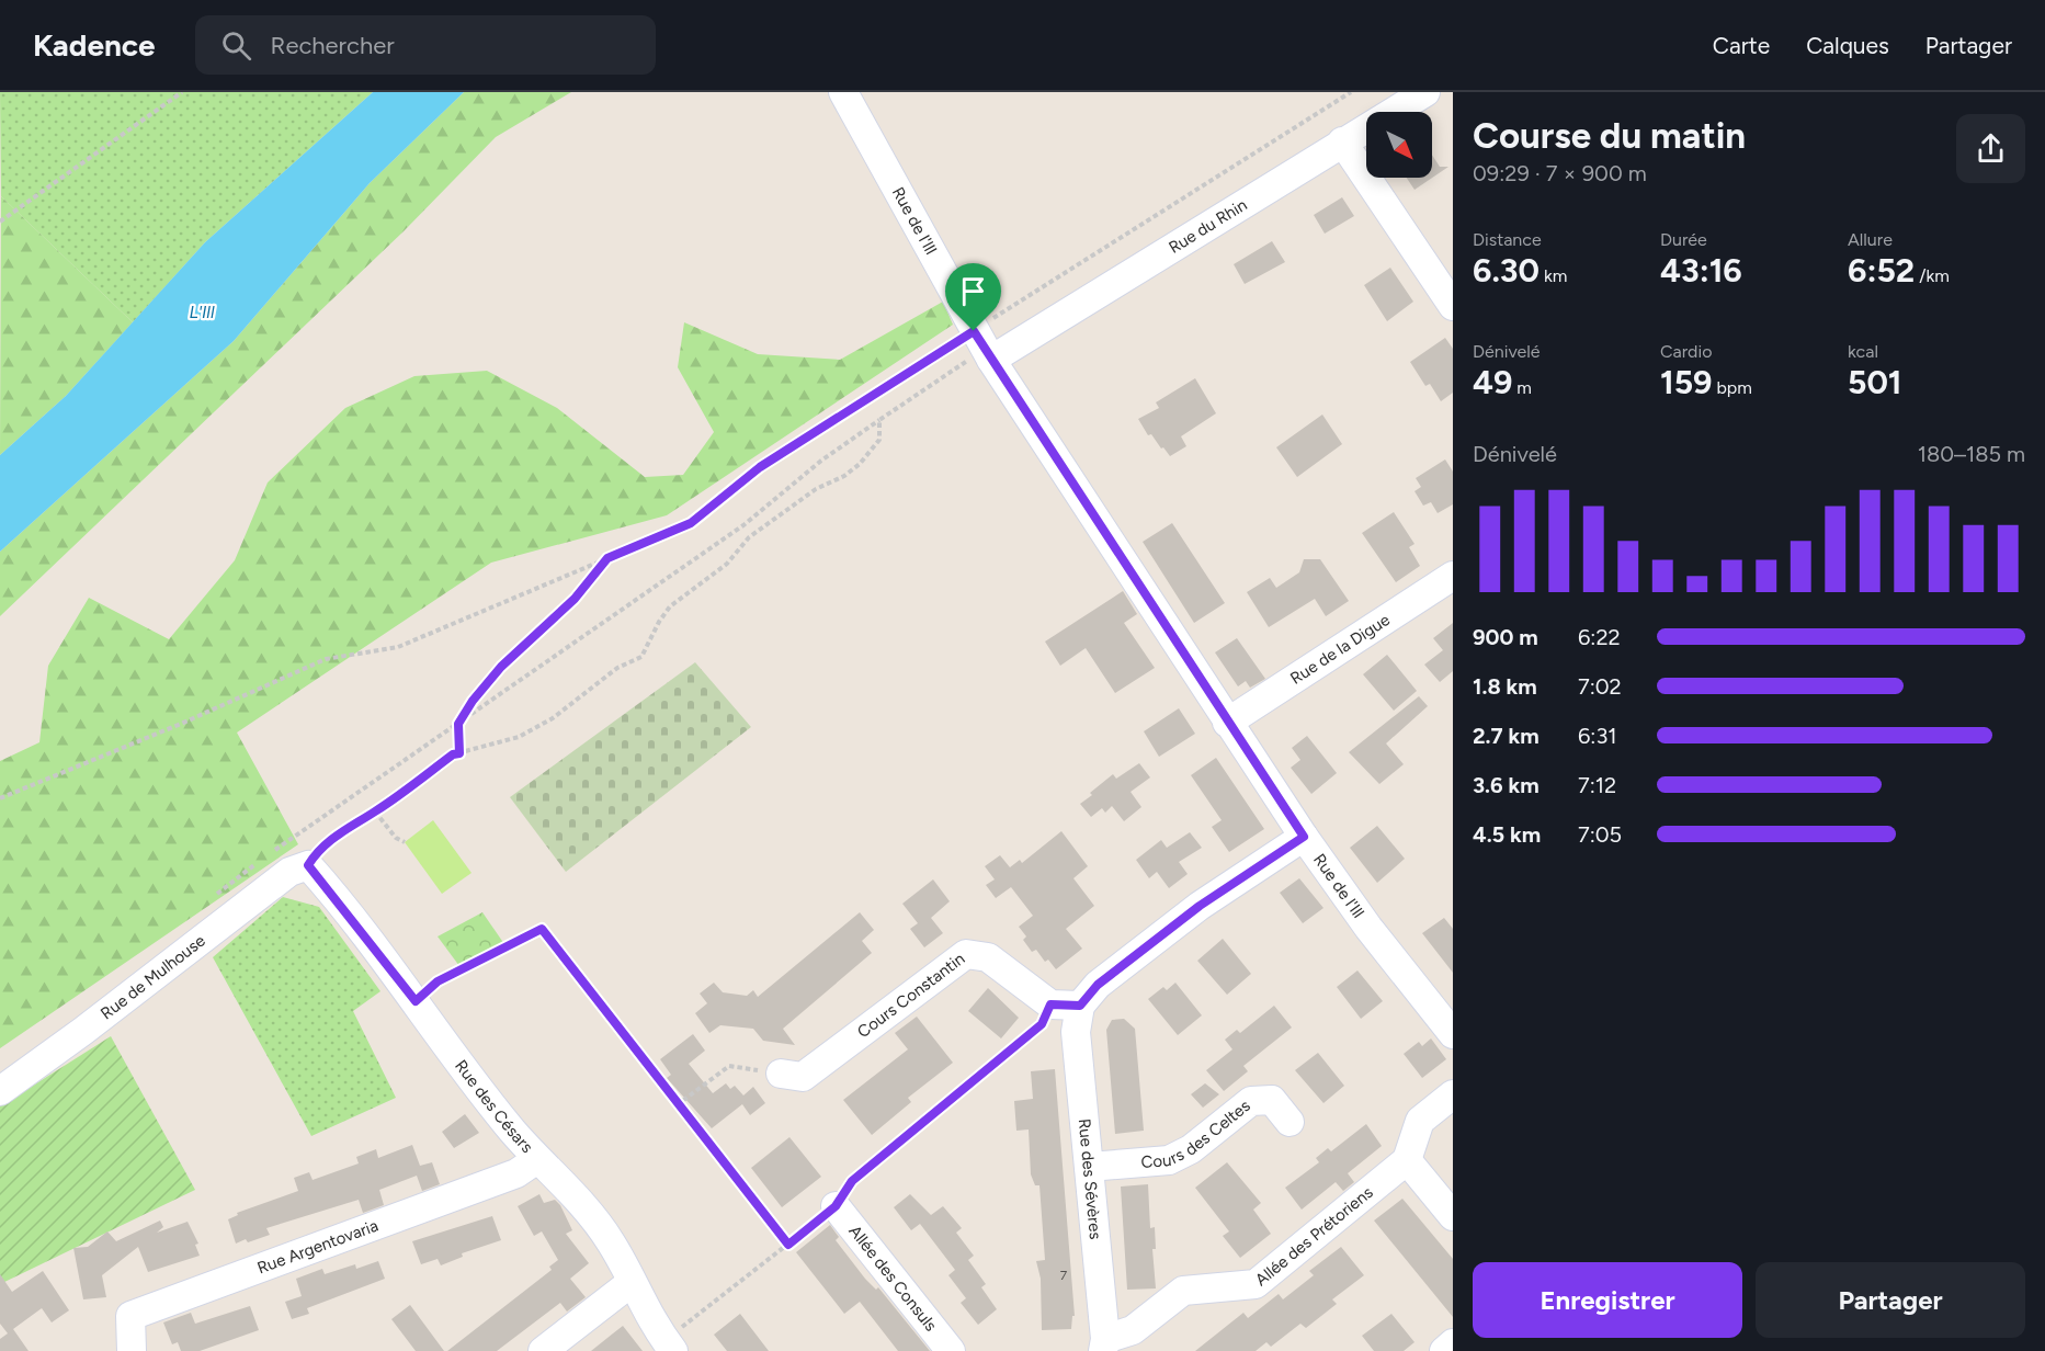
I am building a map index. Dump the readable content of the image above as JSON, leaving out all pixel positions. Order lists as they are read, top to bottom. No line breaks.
{"streets":{"street":["Rue de l'Ill","Rue du Rhin","Rue de la Digue","Rue de Mulhouse","Cours Constantin","Rue des Césars","Cours des Celtes","Rue des Sévères","Allée des Prétoriens","Rue Argentovaria","Allée des Consuls"]},"crossings":[["Rue de l'Ill","Rue du Rhin"],["Rue de l'Ill","Rue de la Digue"],["Rue de Mulhouse","Rue des Césars"],["Rue des Césars","Rue Argentovaria"],["Cours des Celtes","Rue des Sévères"],["Rue des Sévères","Allée des Prétoriens"]],"water":["L'Ill"],"house_numbers":["7"],"north":"bottom right","page":{"header":"Kadence","search":"Rechercher","nav":["Carte","Calques","Partager"],"heading":["Course du matin","09:29 · 7 × 900 m"],"stats":[["Distance","6.30 km"],["Durée","43:16"],["Allure","6:52 /km"],["Dénivelé","49 m"],["Cardio","159 bpm"],["kcal","501"]],"chart":["Dénivelé","180–185 m"],"list":[{"name":"900 m","note":"6:22"},{"name":"1.8 km","note":"7:02"},{"name":"2.7 km","note":"6:31"},{"name":"3.6 km","note":"7:12"},{"name":"4.5 km","note":"7:05"}],"buttons":["Enregistrer","Partager"]}}
